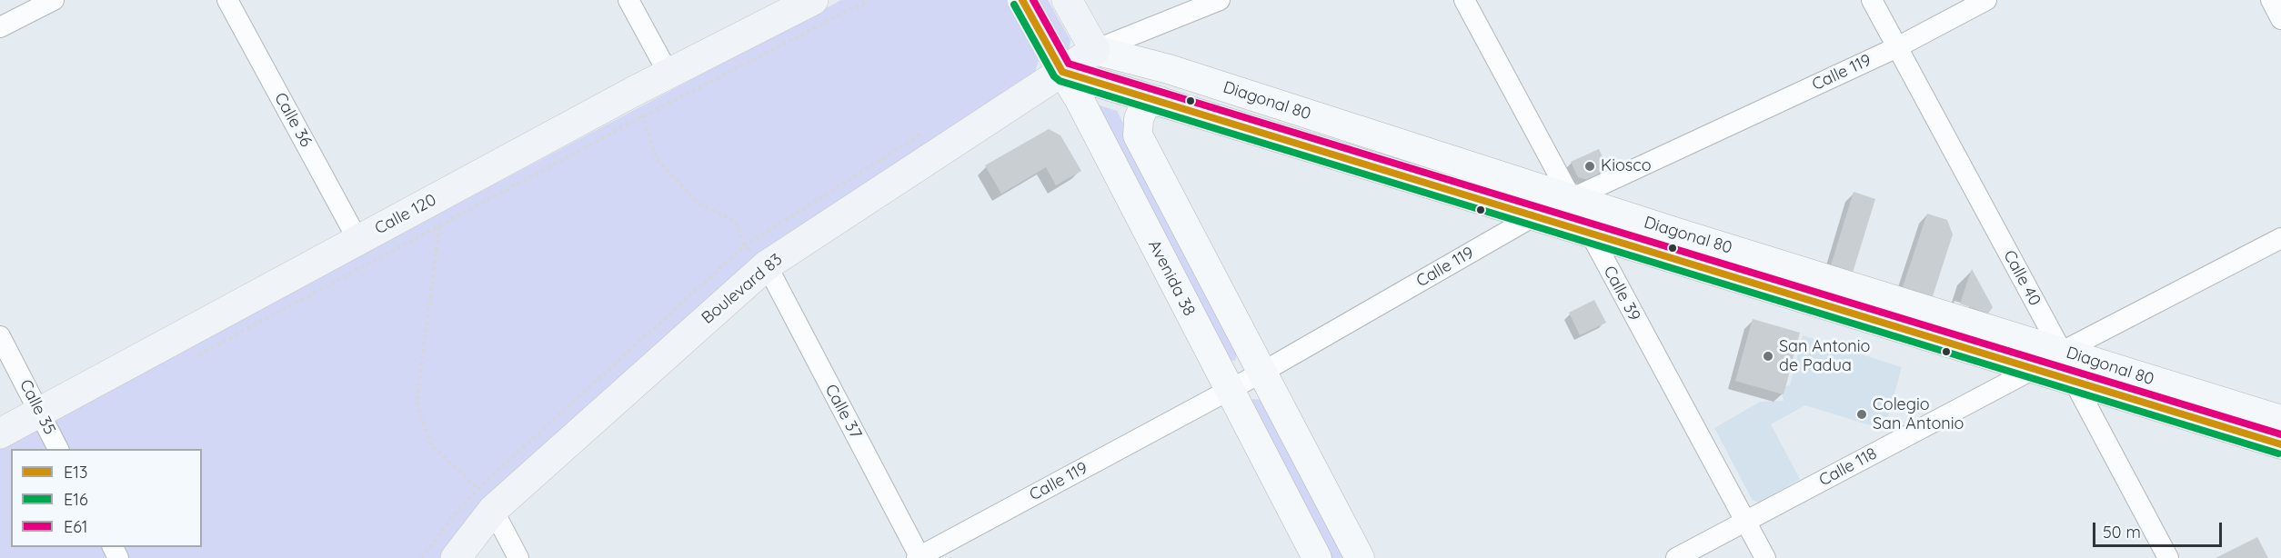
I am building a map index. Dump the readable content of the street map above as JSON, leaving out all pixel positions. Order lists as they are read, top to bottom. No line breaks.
{"streets":{"main road":["Diagonal 80","Calle 120","Avenida 38","Boulevard 83"],"street":["Calle 119","Calle 36","Calle 40","Calle 39","Calle 35","Calle 37","Calle 118"]},"crossings":[["Calle 119","Diagonal 80"],["Calle 119","Avenida 38"],["Calle 119","Calle 40"],["Calle 119","Calle 39"],["Calle 119","Calle 37"],["Diagonal 80","Avenida 38"],["Diagonal 80","Calle 40"],["Diagonal 80","Boulevard 83"],["Diagonal 80","Calle 39"],["Diagonal 80","Calle 118"],["Calle 36","Calle 120"],["Calle 120","Calle 35"],["Avenida 38","Boulevard 83"],["Calle 40","Calle 118"],["Boulevard 83","Calle 37"],["Calle 39","Calle 118"]],"places":["Kiosco","San Antonio de Padua","Colegio San Antonio"],"lines":["transit line E13","transit line E61","transit line E16"],"legend":["E13","E16","E61"],"scale_bar":"50 m"}
